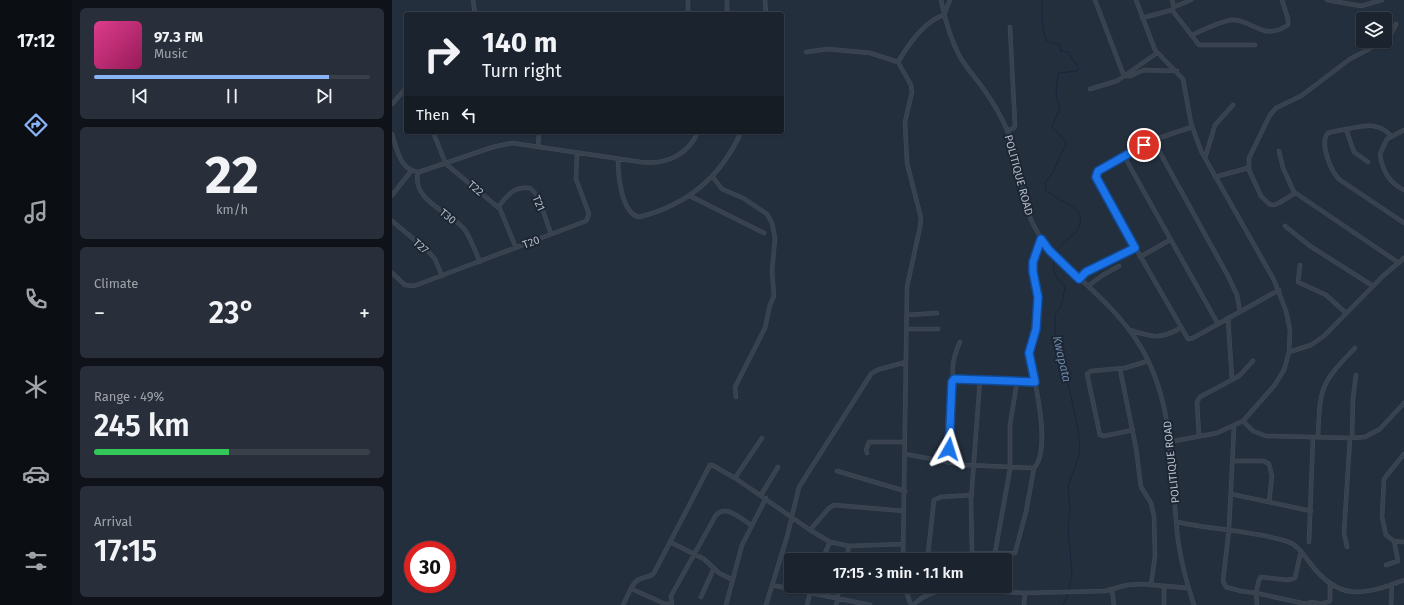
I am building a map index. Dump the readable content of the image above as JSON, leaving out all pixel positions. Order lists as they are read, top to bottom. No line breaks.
{"streets":{"street":["POLITIQUE ROAD","T22","T21","T30","T20","T27"]},"crossings":[["T22","T21"],["T22","T20"],["T21","T20"],["T30","T20"],["T20","T27"]],"water":["Kwapata"],"page":{"tabs":"17:12","turn":["140 m","Turn right"],"song":["97.3 FM","Music"],"then":"Then","tile":[["22","km/h"],"Climate",["Range · 49%","245 km"],["Arrival","17:15"]],"heat":["−","23°","+"],"limit":"30","trip":"17:15 · 3 min · 1.1 km"}}
